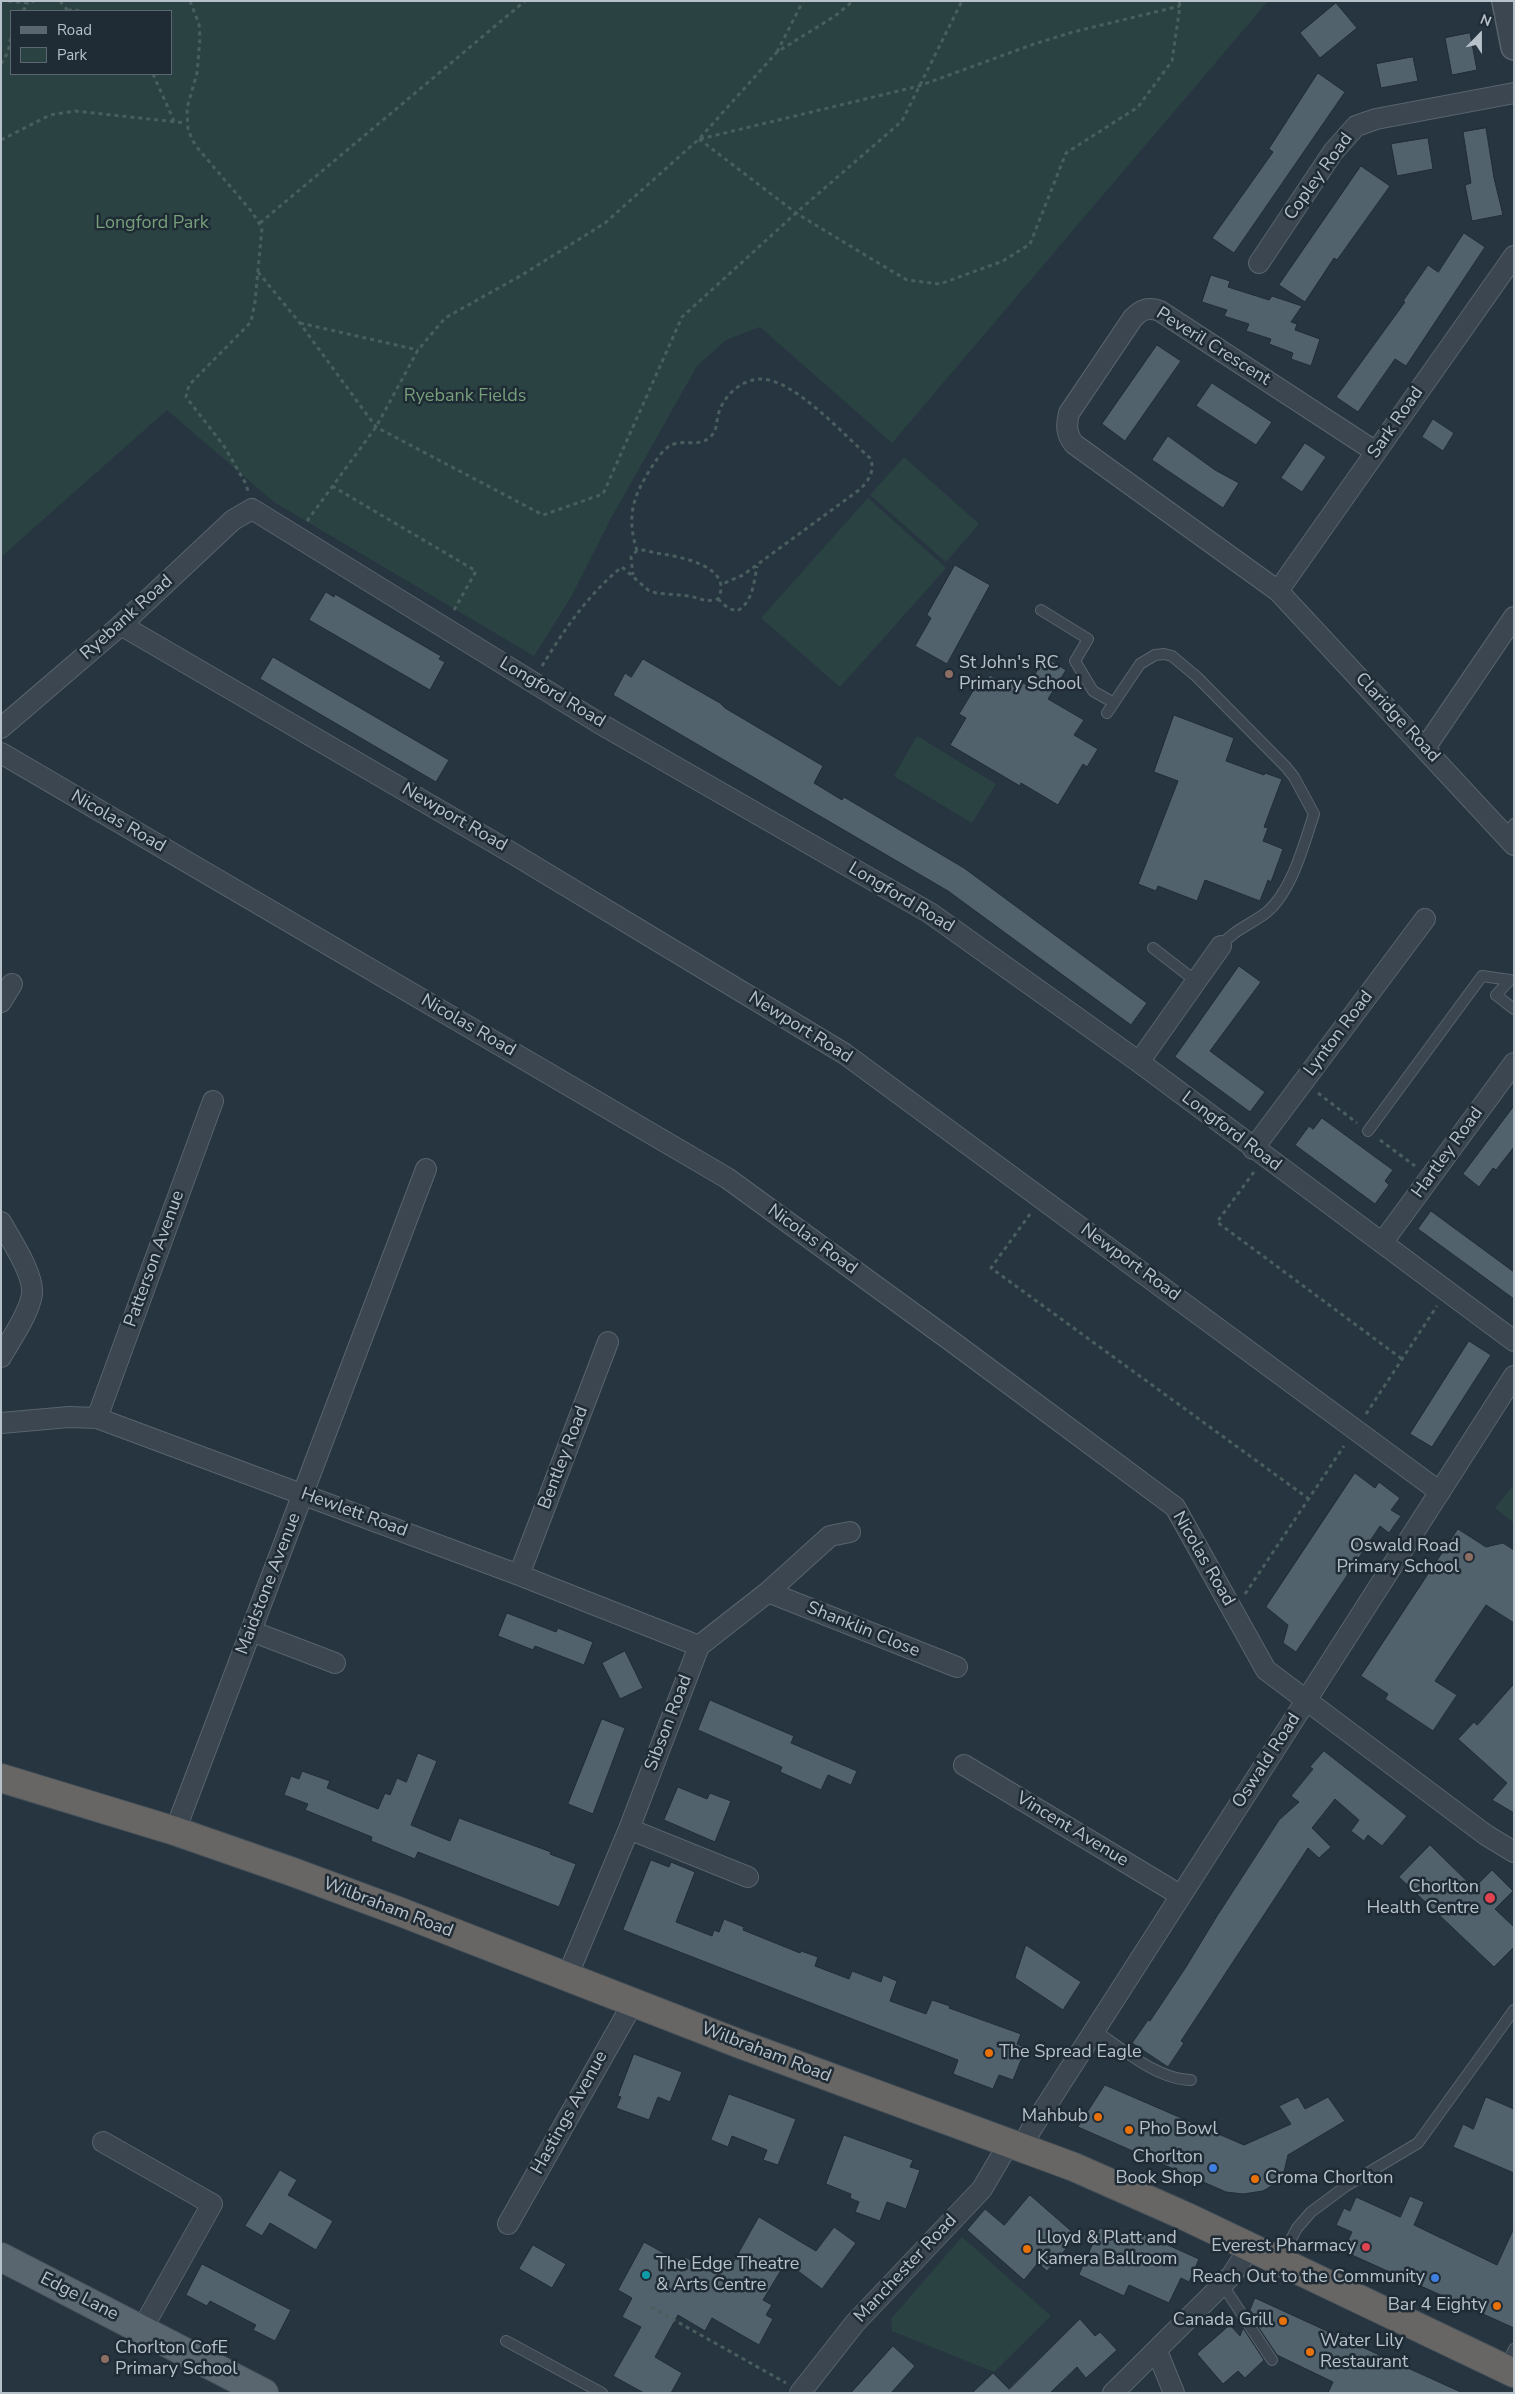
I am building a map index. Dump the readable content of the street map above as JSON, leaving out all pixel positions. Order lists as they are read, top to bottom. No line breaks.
{"streets":{"highway":["Wilbraham Road"],"main road":["Edge Lane"],"street":["Copley Road","Peveril Crescent","Sark Road","Ryebank Road","Longford Road","Claridge Road","Newport Road","Nicolas Road","Lynton Road","Hartley Road","Patterson Avenue","Bentley Road","Hewlett Road","Maidstone Avenue","Shanklin Close","Sibson Road","Oswald Road","Vincent Avenue","Hastings Avenue","Manchester Road"]},"crossings":[["Peveril Crescent","Sark Road"],["Peveril Crescent","Claridge Road"],["Sark Road","Claridge Road"],["Ryebank Road","Longford Road"],["Ryebank Road","Newport Road"],["Longford Road","Lynton Road"],["Longford Road","Hartley Road"],["Newport Road","Oswald Road"],["Nicolas Road","Oswald Road"],["Patterson Avenue","Hewlett Road"],["Bentley Road","Hewlett Road"],["Hewlett Road","Maidstone Avenue"],["Hewlett Road","Sibson Road"],["Maidstone Avenue","Wilbraham Road"],["Sibson Road","Wilbraham Road"],["Oswald Road","Vincent Avenue"],["Oswald Road","Wilbraham Road"],["Oswald Road","Manchester Road"],["Wilbraham Road","Hastings Avenue"],["Wilbraham Road","Manchester Road"]],"parks":["Longford Park","Ryebank Fields"],"places":["St John's RC Primary School","Oswald Road Primary School","Chorlton Health Centre","The Spread Eagle","Mahbub","Pho Bowl","Chorlton Book Shop","Croma Chorlton","Everest Pharmacy","Lloyd & Platt and Kamera Ballroom","The Edge Theatre & Arts Centre","Reach Out to the Community","Bar 4 Eighty","Canada Grill","Water Lily Restaurant","Chorlton CofE Primary School"],"legend":["Road","Park"],"north":"top"}
